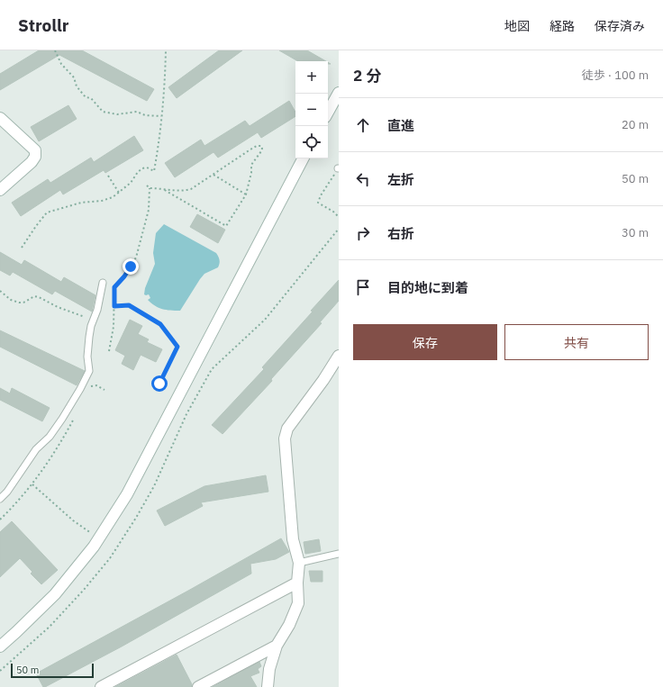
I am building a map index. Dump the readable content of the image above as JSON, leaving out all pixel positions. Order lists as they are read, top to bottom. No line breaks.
{"scale_bar":"50 m","page":{"header":"Strollr","nav":["地図","経路","保存済み"],"heading":["2 分","徒歩 · 100 m"],"map_buttons":["+","−"],"list":[["直進","20 m"],["左折","50 m"],["右折","30 m"],"目的地に到着"],"buttons":["保存","共有"],"scale":"50 m"}}
